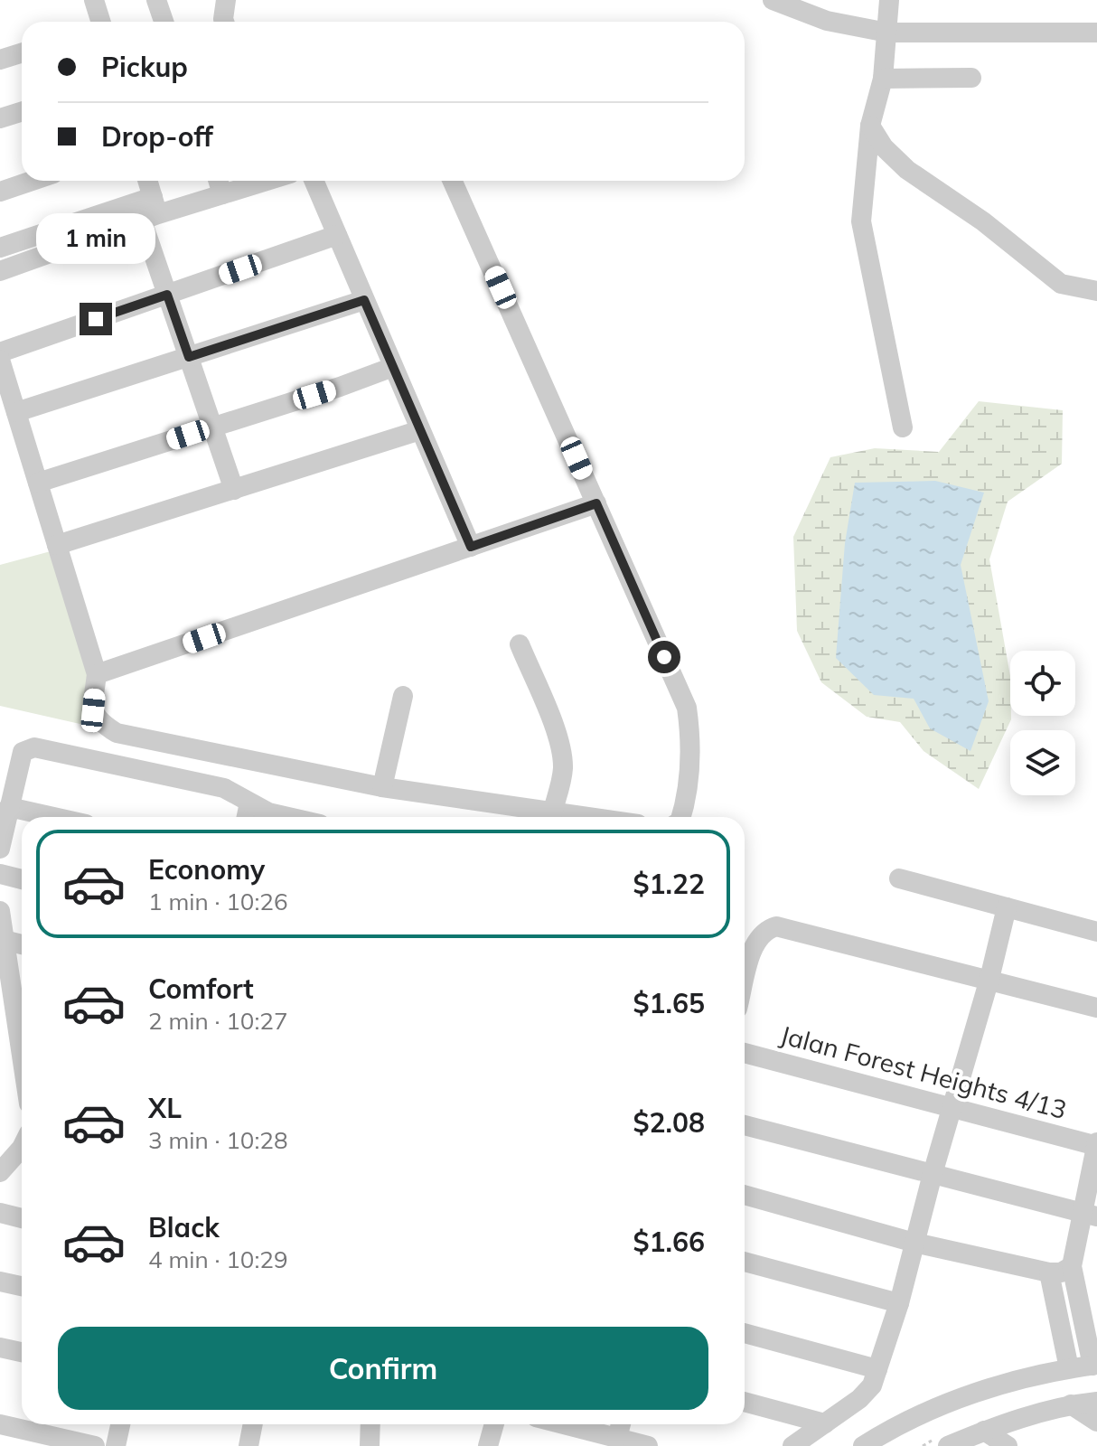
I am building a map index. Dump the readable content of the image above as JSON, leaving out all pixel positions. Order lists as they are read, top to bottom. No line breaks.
{"streets":{"street":["Jalan Forest Heights 4/13"]},"page":{"banner":["Pickup","Drop-off"],"bubble":"1 min","list":[{"name":"Economy","note":"1 min · 10:26","value":"$1.22"},{"name":"Comfort","note":"2 min · 10:27","value":"$1.65"},{"name":"XL","note":"3 min · 10:28","value":"$2.08"},{"name":"Black","note":"4 min · 10:29","value":"$1.66"}],"buttons":"Confirm"}}
